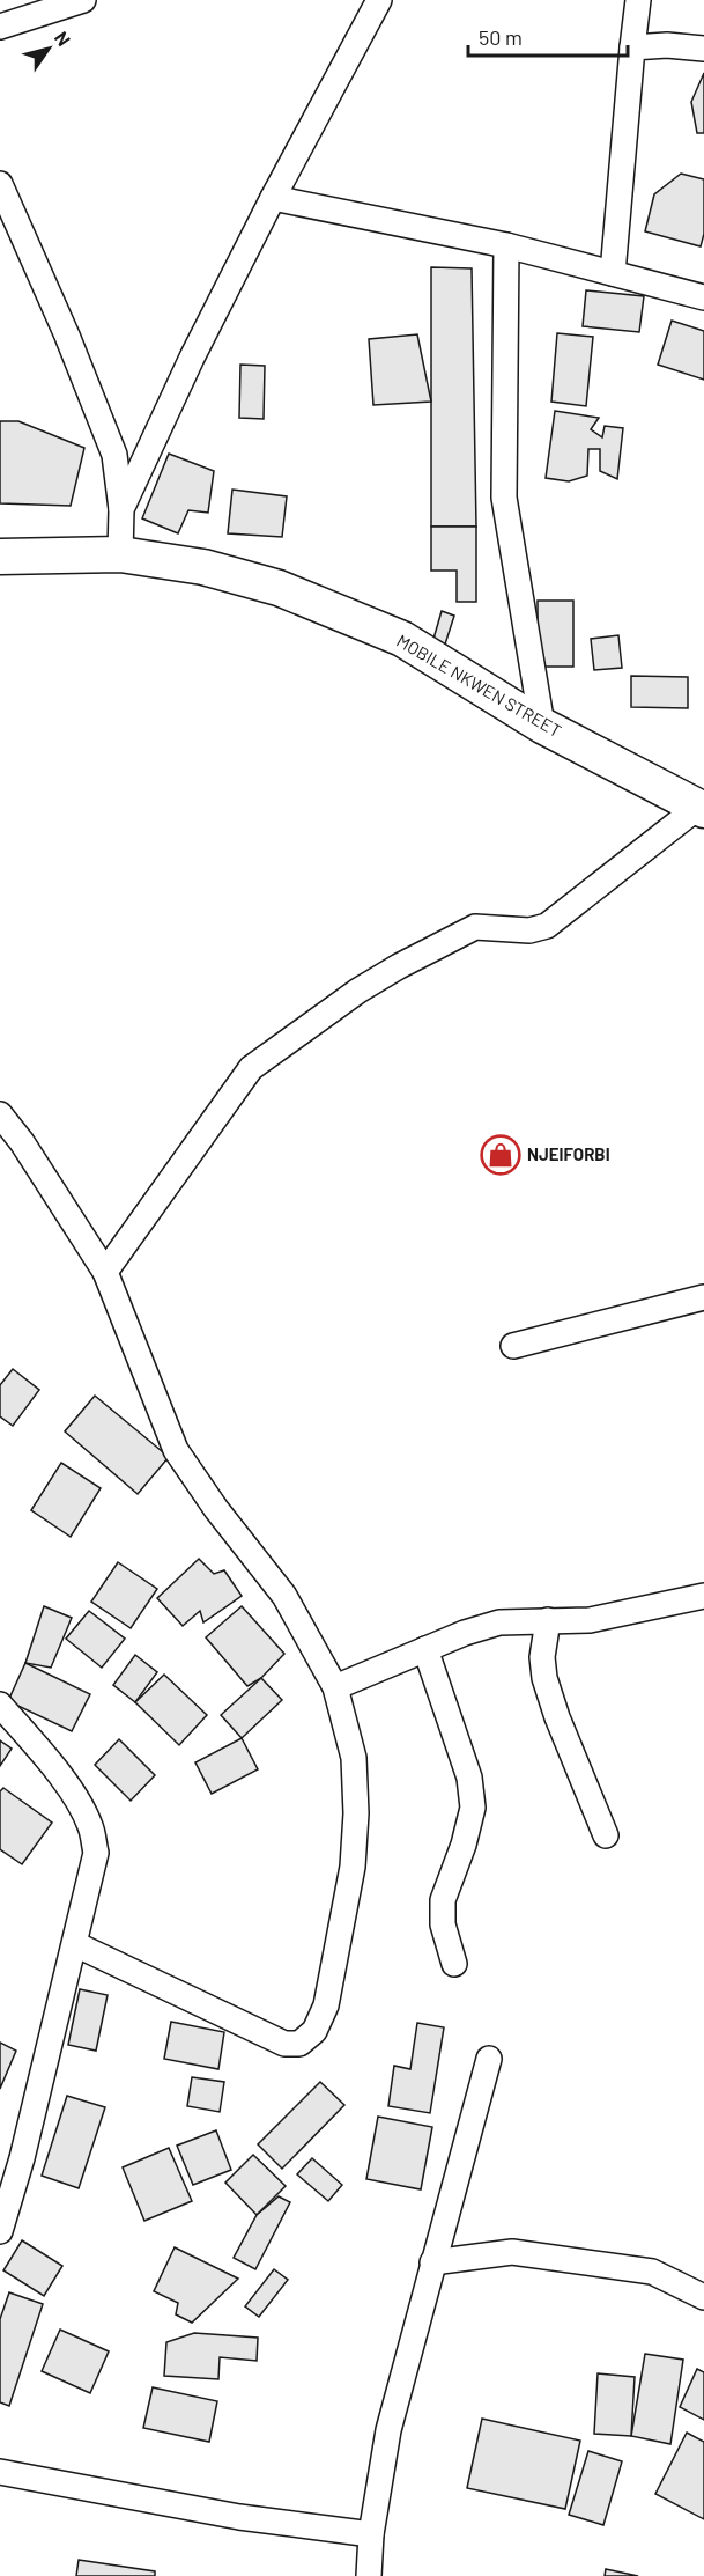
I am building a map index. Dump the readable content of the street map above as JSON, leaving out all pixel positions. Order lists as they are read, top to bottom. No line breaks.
{"streets":{"highway":["MOBILE NKWEN STREET"]},"places":{"shop":["NJEIFORBI"]},"scale_bar":"50 m","north":"top right"}
